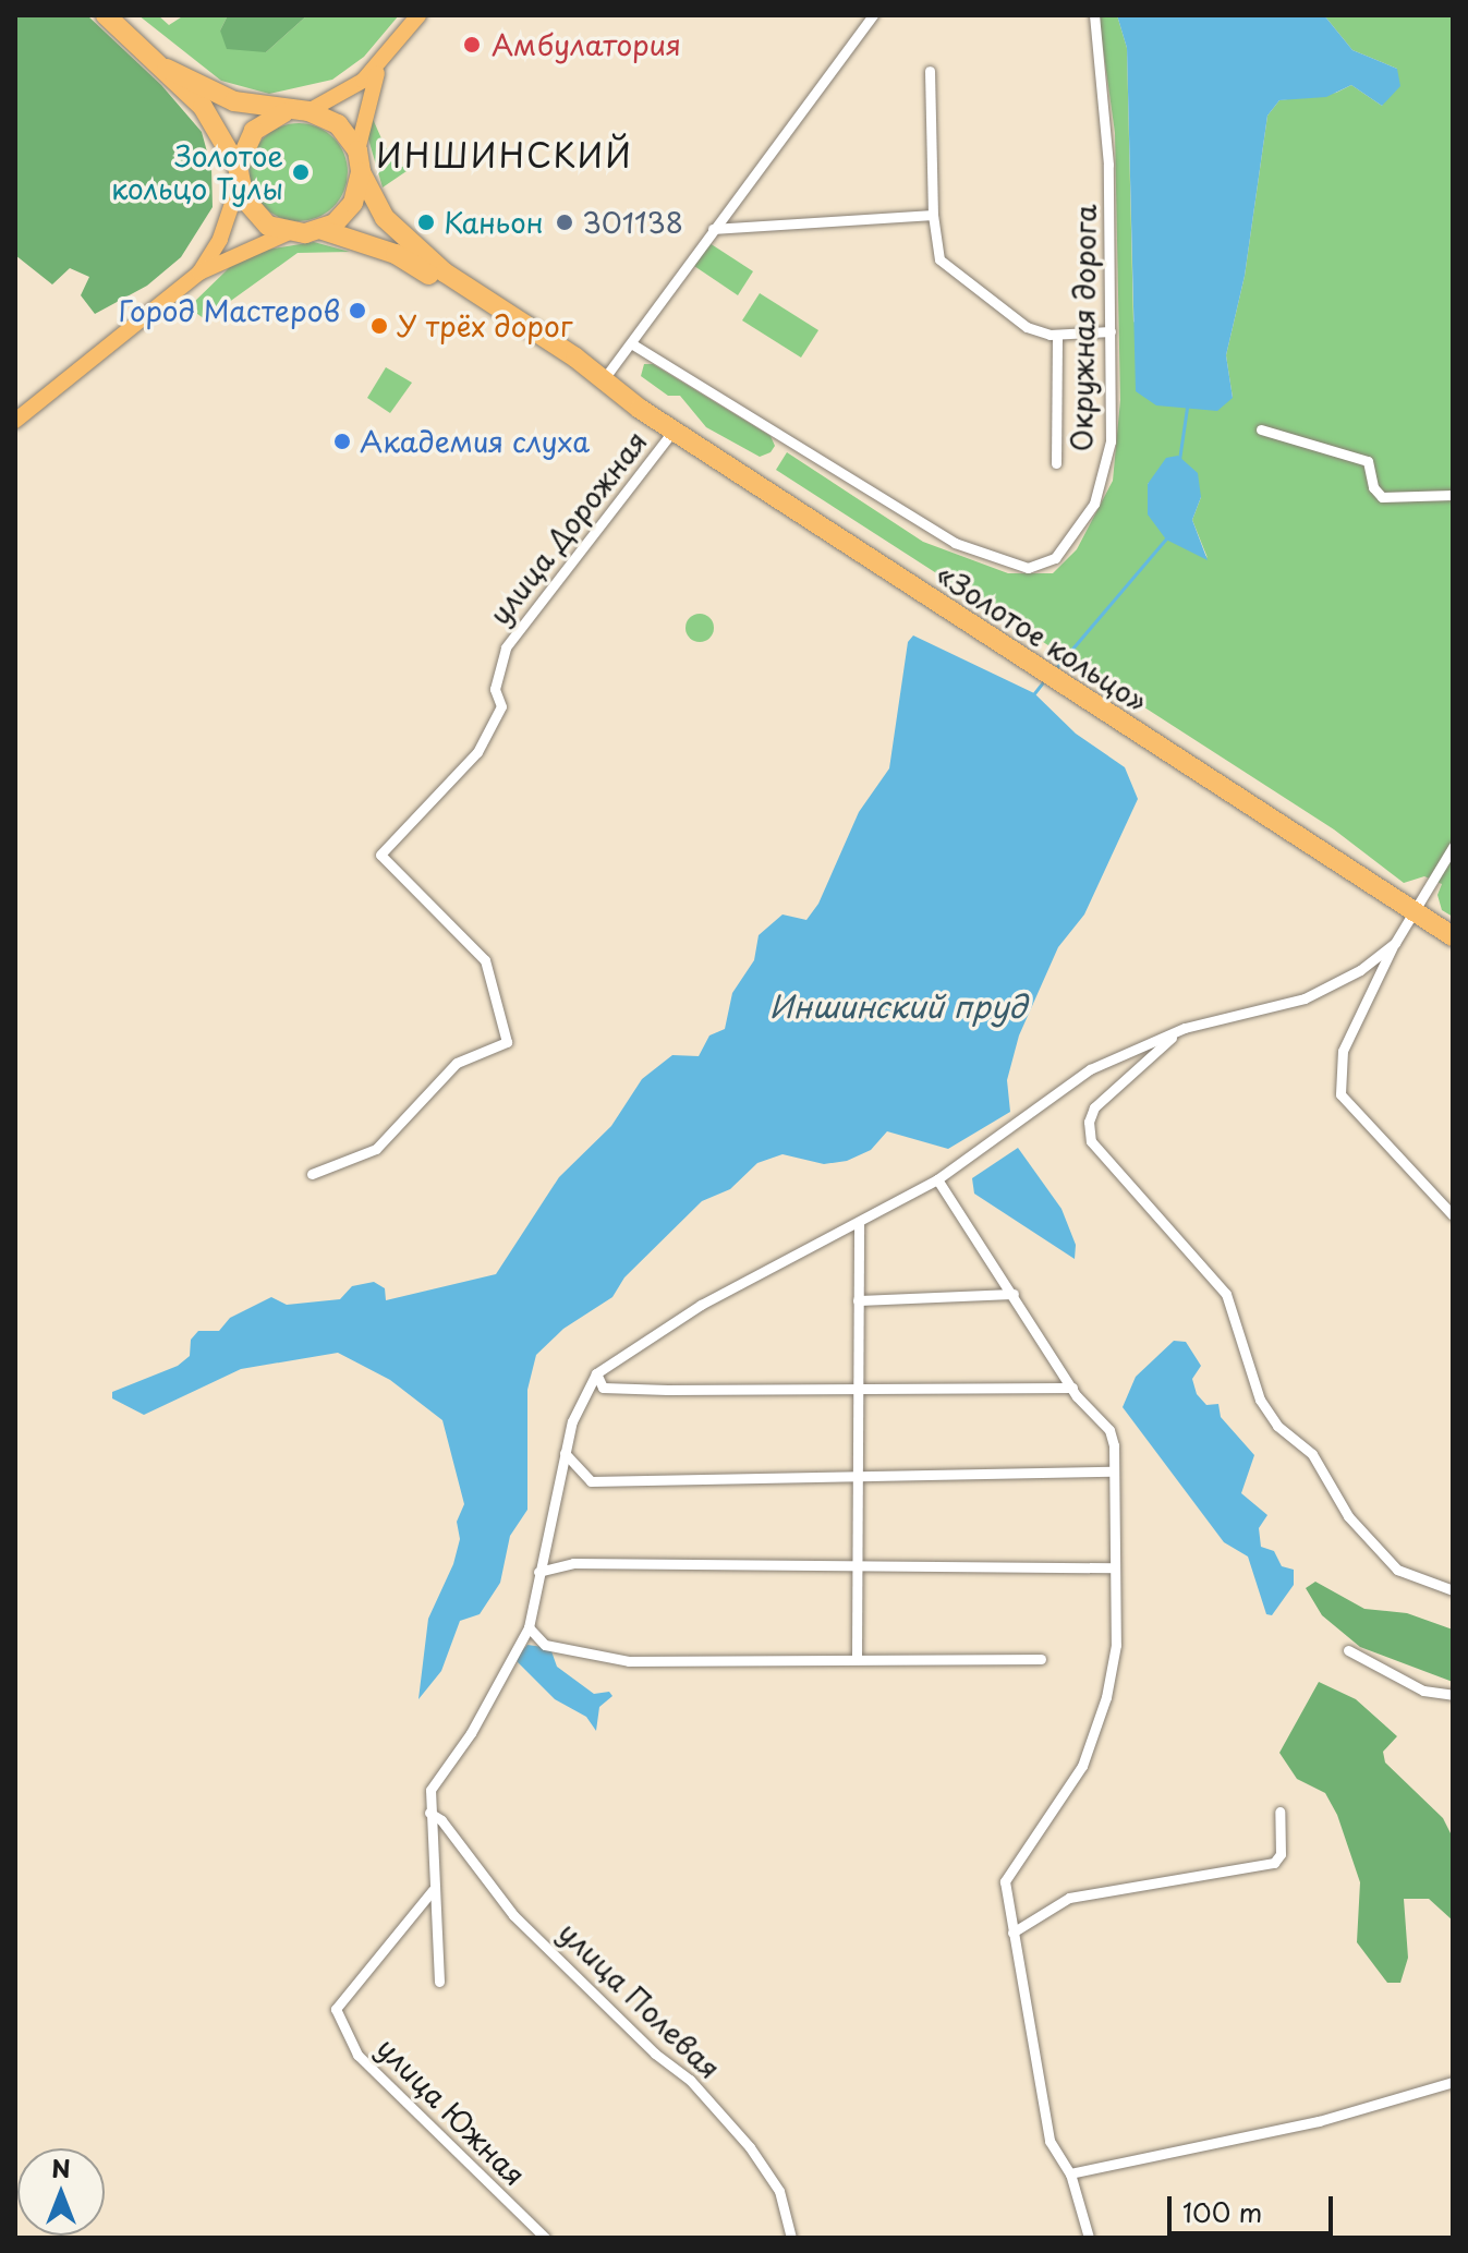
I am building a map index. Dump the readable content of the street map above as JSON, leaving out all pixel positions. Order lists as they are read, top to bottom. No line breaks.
{"streets":{"highway":["«Золотое кольцо»"],"street":["Окружная дорога","улица Дорожная","улица Полевая","улица Южная"]},"crossings":[["улица Дорожная","«Золотое кольцо»"]],"districts":["ИНШИНСКИЙ"],"water":["Иншинский пруд"],"places":["Амбулатория","Золотое кольцо Тулы","Каньон","301138","Город Мастеров","У трёх дорог","Академия слуха"],"scale_bar":"100 m","north":"top"}
